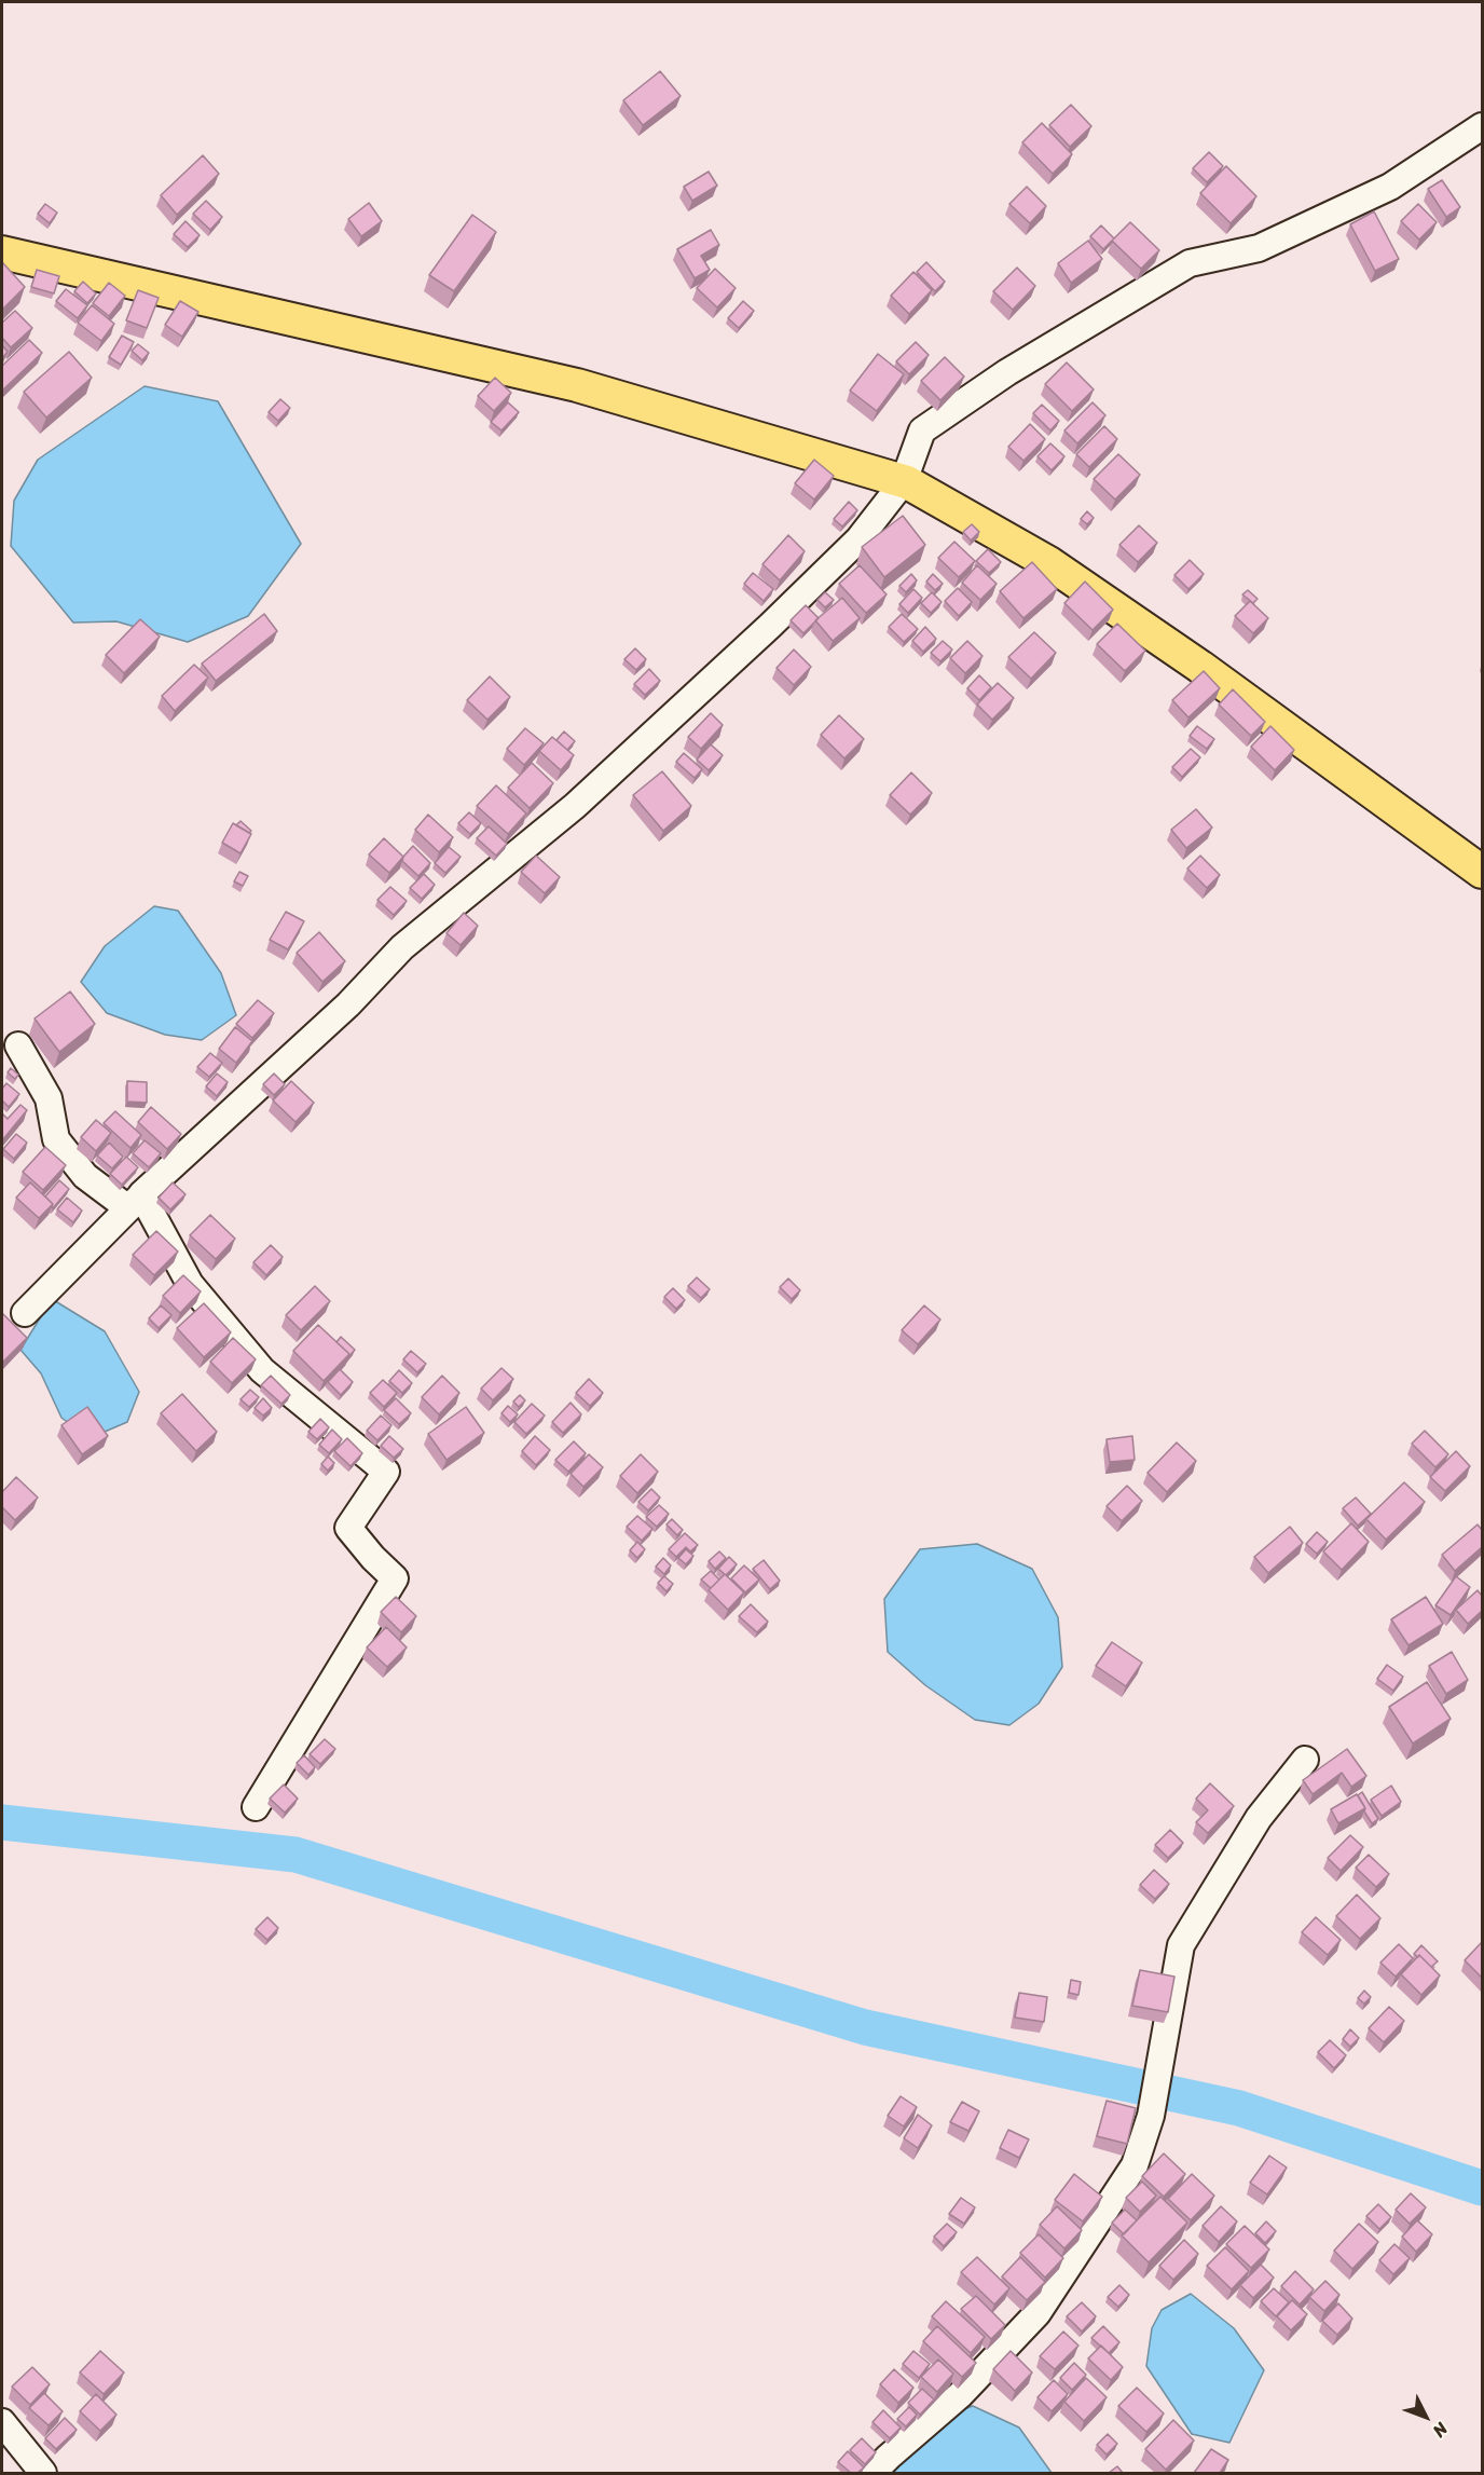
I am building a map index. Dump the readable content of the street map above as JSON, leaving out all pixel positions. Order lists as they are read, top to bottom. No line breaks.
{"north":"bottom right"}
